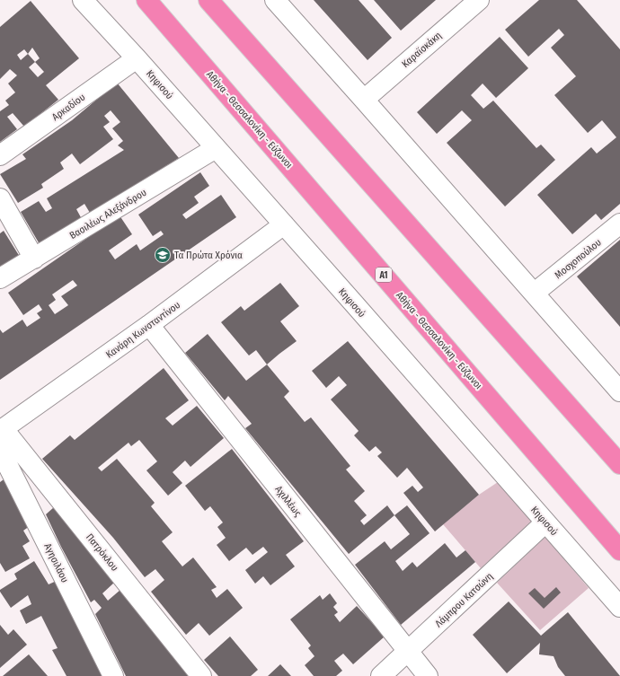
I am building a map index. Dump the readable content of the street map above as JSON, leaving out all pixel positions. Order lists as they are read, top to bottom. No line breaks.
{"streets":{"highway":["Αθήνα - Θεσσαλονίκη - Εύζωνοι","Α1"],"street":["Καραϊσκάκη","Κηφισού","Αρκαδίου","Βασιλέως Αλεξάνδρου","Μοσχοπούλου","Κανάρη Κωνσταντίνου","Αχιλλέως","Πατρόκλου","Αγησιλάου","Λάμπρου Κατσώνη"]},"crossings":[["Κηφισού","Αρκαδίου"],["Κηφισού","Βασιλέως Αλεξάνδρου"],["Κηφισού","Κανάρη Κωνσταντίνου"],["Κηφισού","Λάμπρου Κατσώνη"],["Κανάρη Κωνσταντίνου","Αχιλλέως"],["Κανάρη Κωνσταντίνου","Πατρόκλου"],["Αχιλλέως","Λάμπρου Κατσώνη"]],"places":{"school or university":["Τα Πρώτα Χρόνια"]}}
